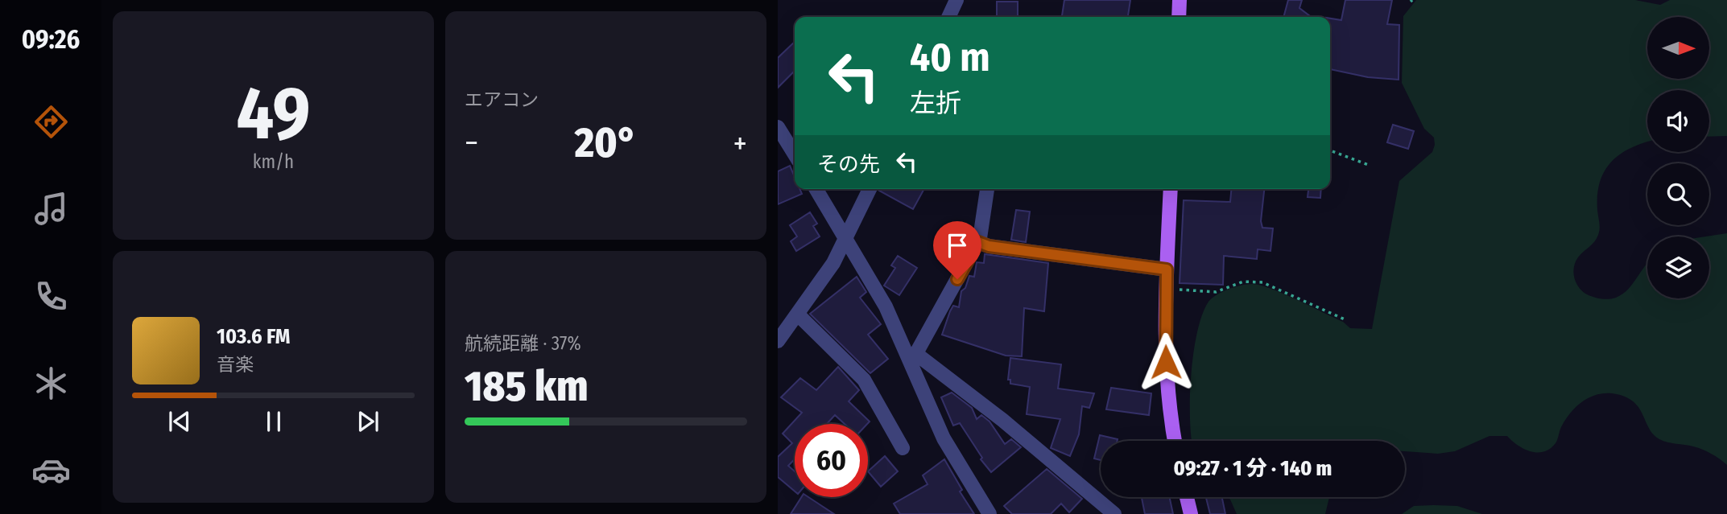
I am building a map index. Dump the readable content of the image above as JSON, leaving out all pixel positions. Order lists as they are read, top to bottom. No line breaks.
{"north":"right","page":{"tabs":"09:26","tile":[["49","km/h"],"エアコン",["航続距離 · 37%","185 km"]],"turn":["40 m","左折"],"heat":["−","20°","+"],"then":"その先","song":["103.6 FM","音楽"],"limit":"60","trip":"09:27 · 1 分 · 140 m"}}
